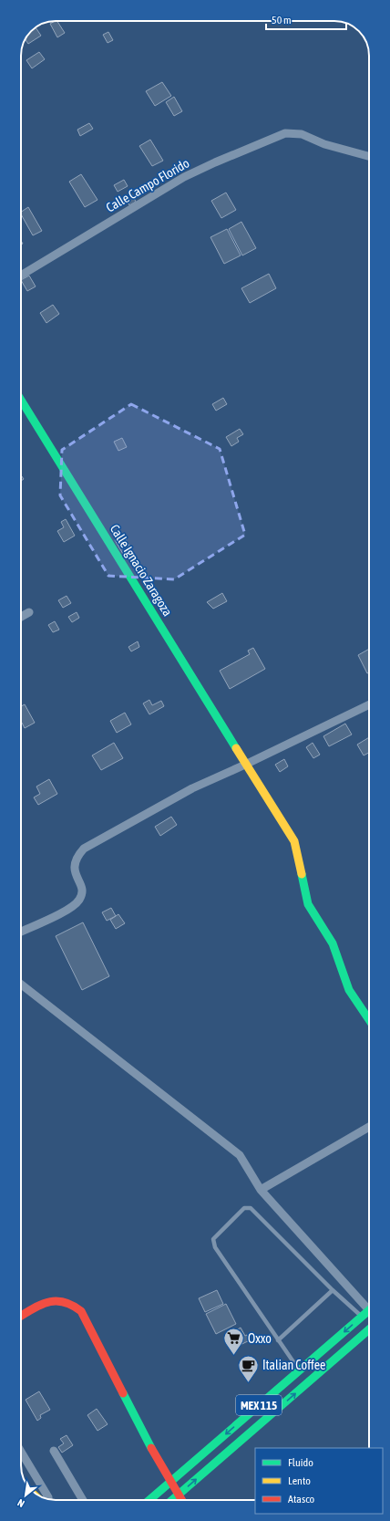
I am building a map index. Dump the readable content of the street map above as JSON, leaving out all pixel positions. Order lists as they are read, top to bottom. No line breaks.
{"streets":{"street":["Calle Campo Florido","Calle Ignacio Zaragoza","MEX 115"]},"places":{"supermarket":["Oxxo"],"cafe":["Italian Coffee"]},"legend":["Fluido","Lento","Atasco"],"scale_bar":"50 m","north":"bottom left"}
